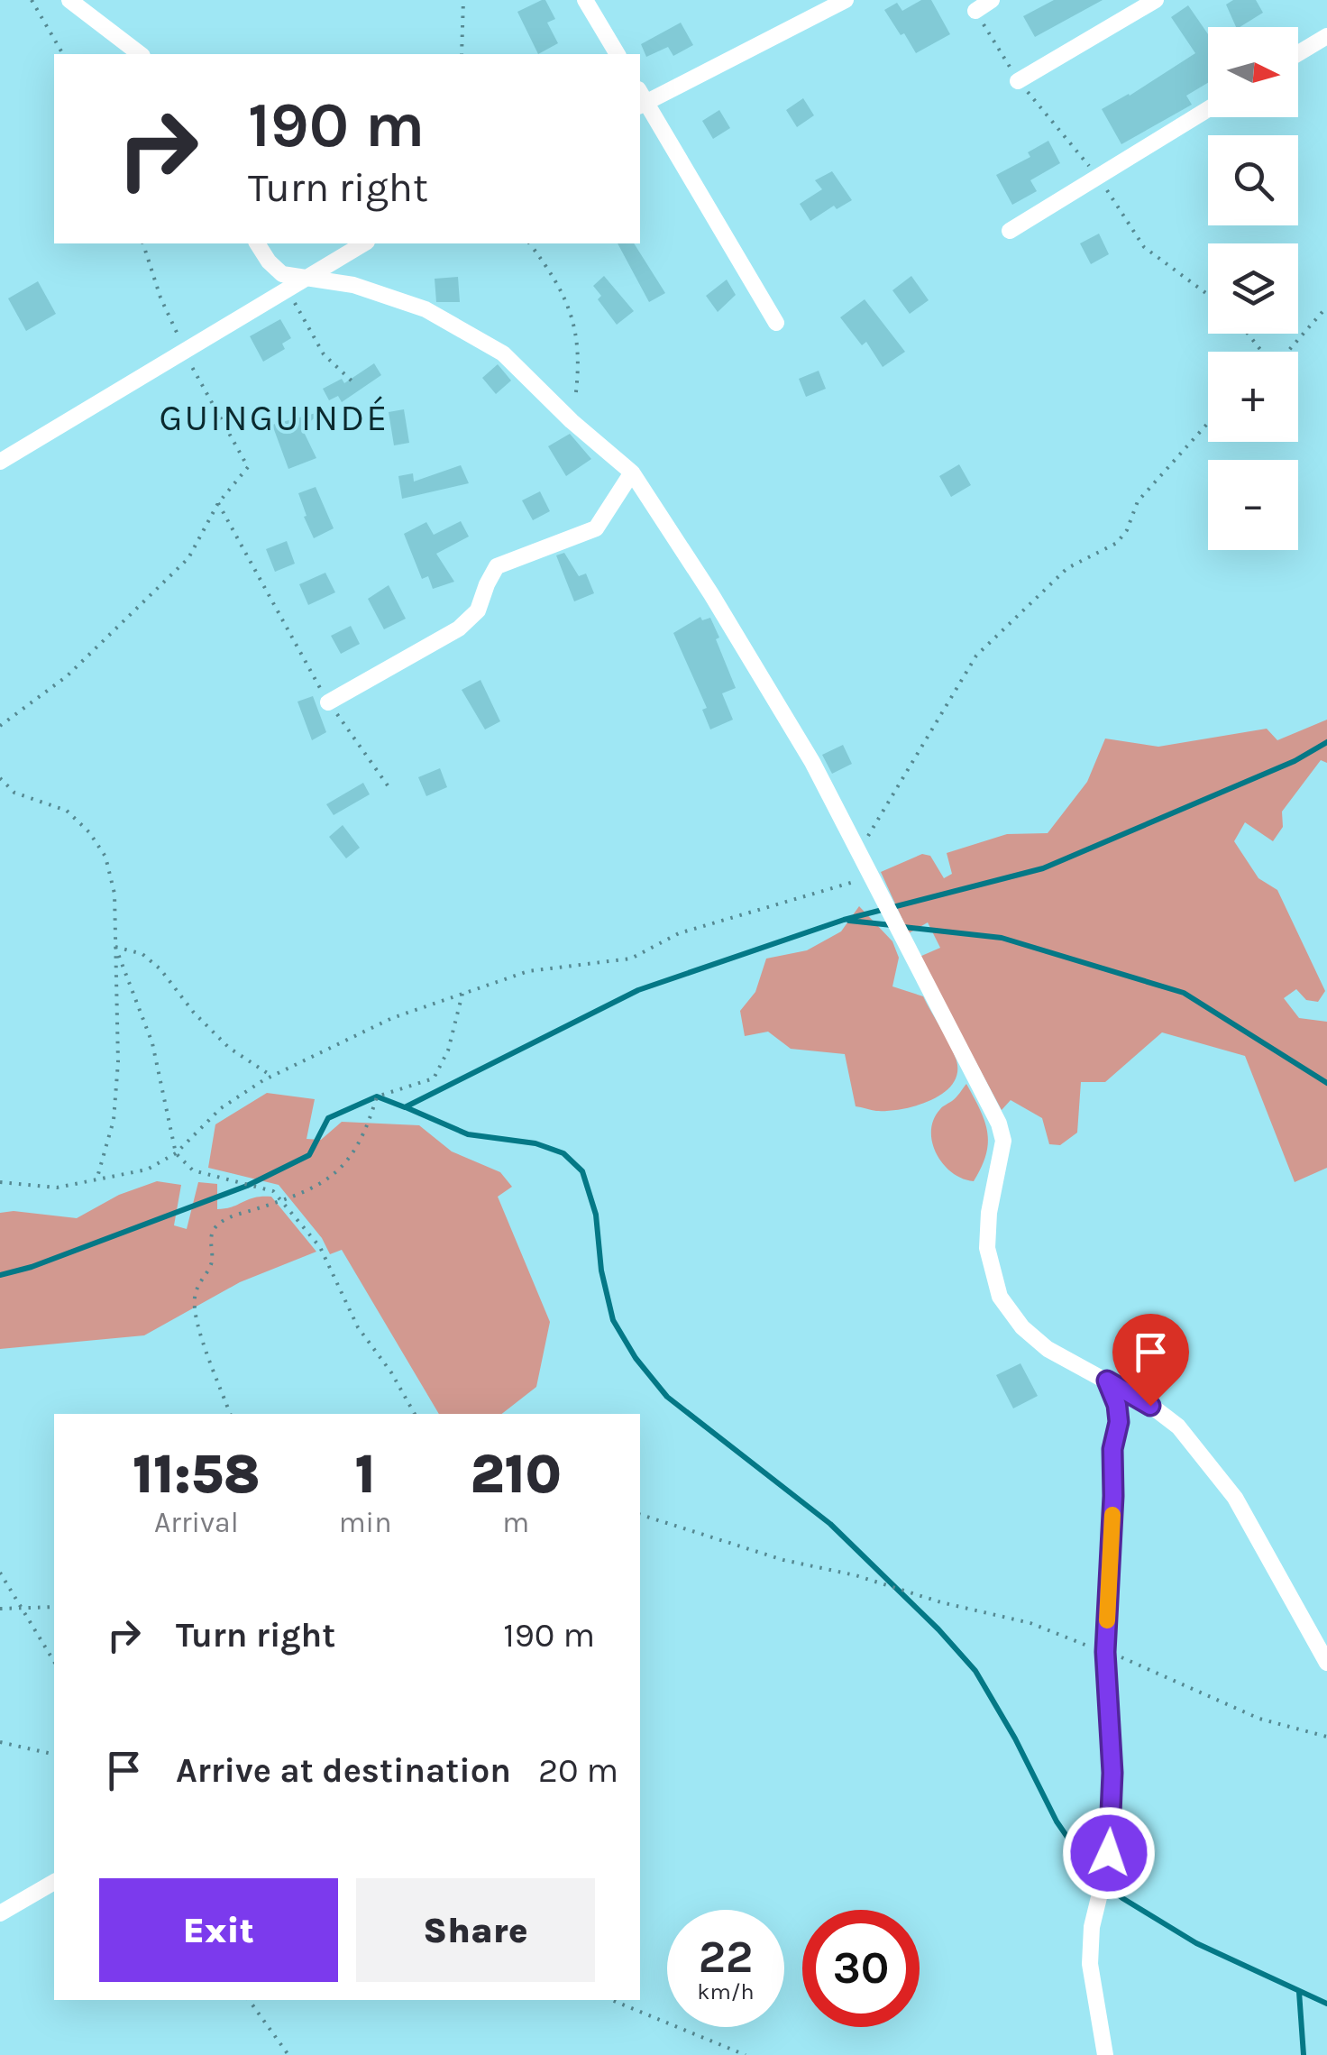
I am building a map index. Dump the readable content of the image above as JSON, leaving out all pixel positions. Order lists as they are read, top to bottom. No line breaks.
{"districts":["GUINGUINDÉ"],"north":"right","page":{"map_buttons":["+","−"],"turn":["190 m","Turn right"],"eta":["11:58","Arrival","1","min","210","m"],"list":[{"name":"Turn right","value":"190 m"},{"name":"Arrive at destination","value":"20 m"}],"buttons":["Exit","Share"],"speed":"22 km/h","limit":"30"}}
